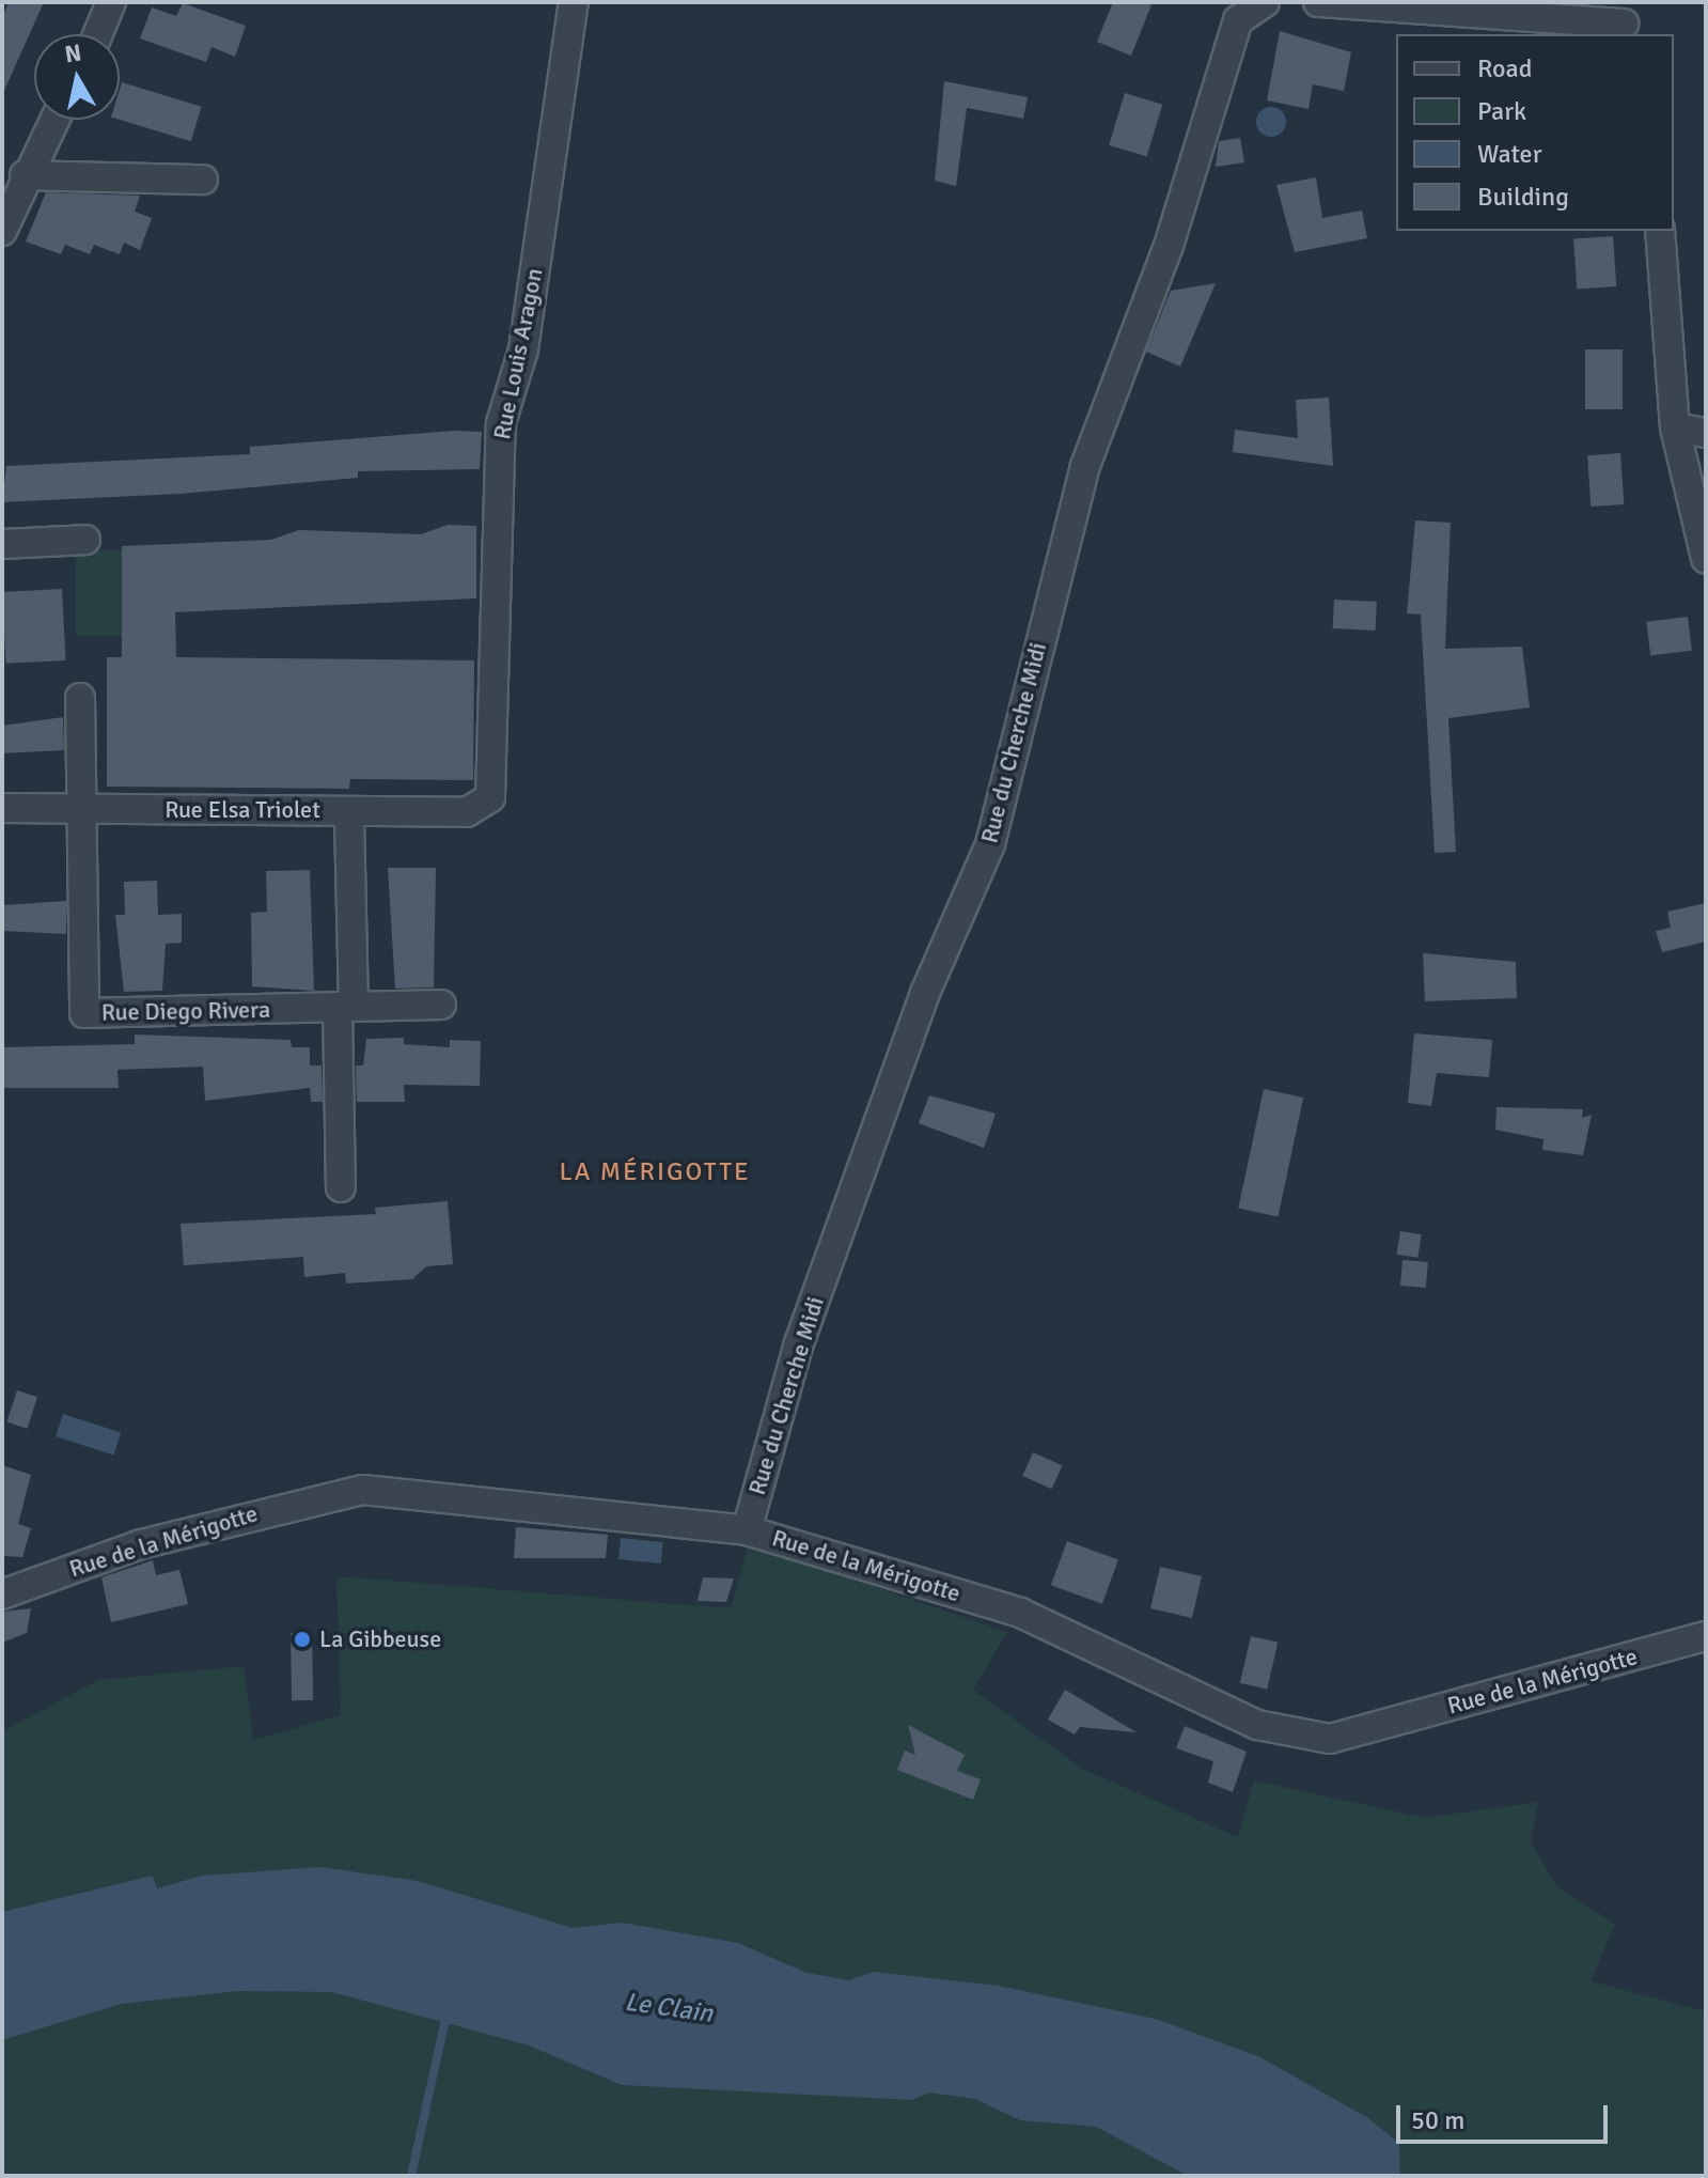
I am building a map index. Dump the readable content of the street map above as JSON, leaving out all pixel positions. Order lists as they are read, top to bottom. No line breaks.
{"streets":{"street":["Rue Louis Aragon","Rue du Cherche Midi","Rue Elsa Triolet","Rue Diego Rivera","Rue de la Mérigotte"]},"crossings":[["Rue Louis Aragon","Rue Elsa Triolet"],["Rue du Cherche Midi","Rue de la Mérigotte"],["Rue Elsa Triolet","Rue Diego Rivera"]],"districts":["LA MÉRIGOTTE"],"water":["Le Clain"],"places":["La Gibbeuse"],"legend":["Road","Park","Water","Building"],"scale_bar":"50 m","north":"top"}
